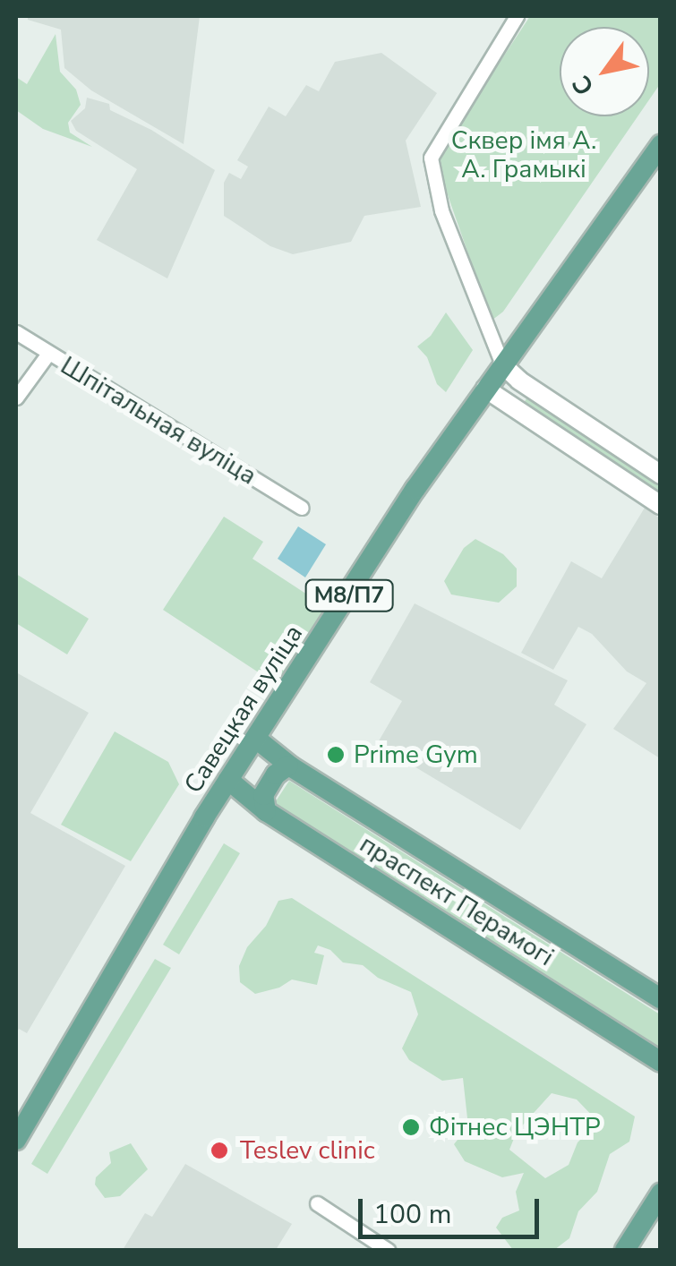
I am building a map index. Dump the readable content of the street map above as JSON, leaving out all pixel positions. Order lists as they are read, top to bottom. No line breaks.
{"streets":{"main road":["М8/П7","Савецкая вуліца","праспект Перамогі"],"street":["Шпітальная вуліца"]},"crossings":[["Савецкая вуліца","праспект Перамогі"]],"parks":["Сквер імя А. А. Грамыкі"],"places":["Prime Gym","Фітнес ЦЭНТР","Teslev clinic"],"scale_bar":"100 m","north":"bottom left"}
